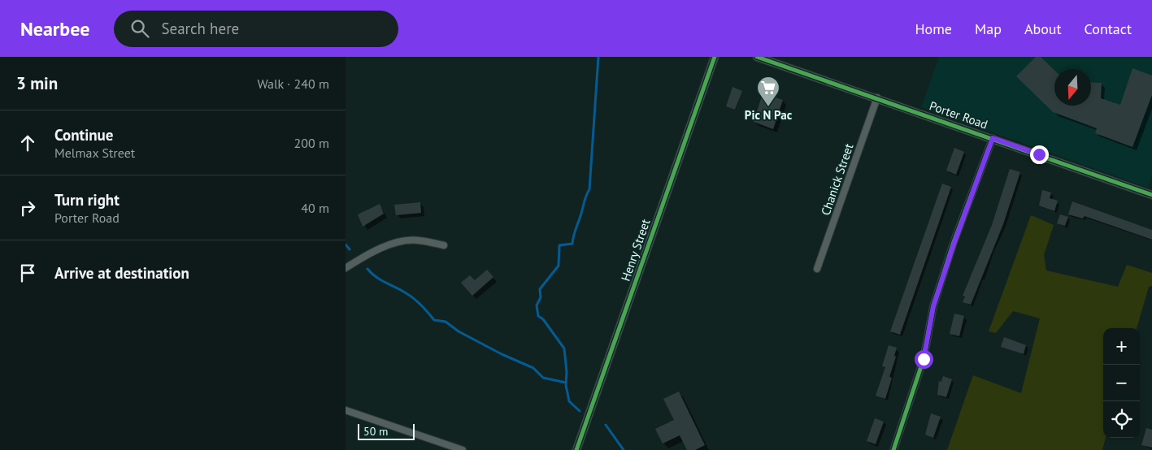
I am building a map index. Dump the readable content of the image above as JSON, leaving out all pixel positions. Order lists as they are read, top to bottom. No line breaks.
{"streets":{"street":["Porter Road","Chanick Street","Henry Street"]},"crossings":[["Porter Road","Chanick Street"]],"places":{"supermarket":["Pic N Pac"]},"scale_bar":"50 m","north":"bottom","page":{"header":"Nearbee","search":"Search here","nav":["Home","Map","About","Contact"],"heading":["3 min","Walk · 240 m"],"list":[["Continue","Melmax Street","200 m"],["Turn right","Porter Road","40 m"],"Arrive at destination"],"map_buttons":["+","−"],"scale":"50 m"}}
